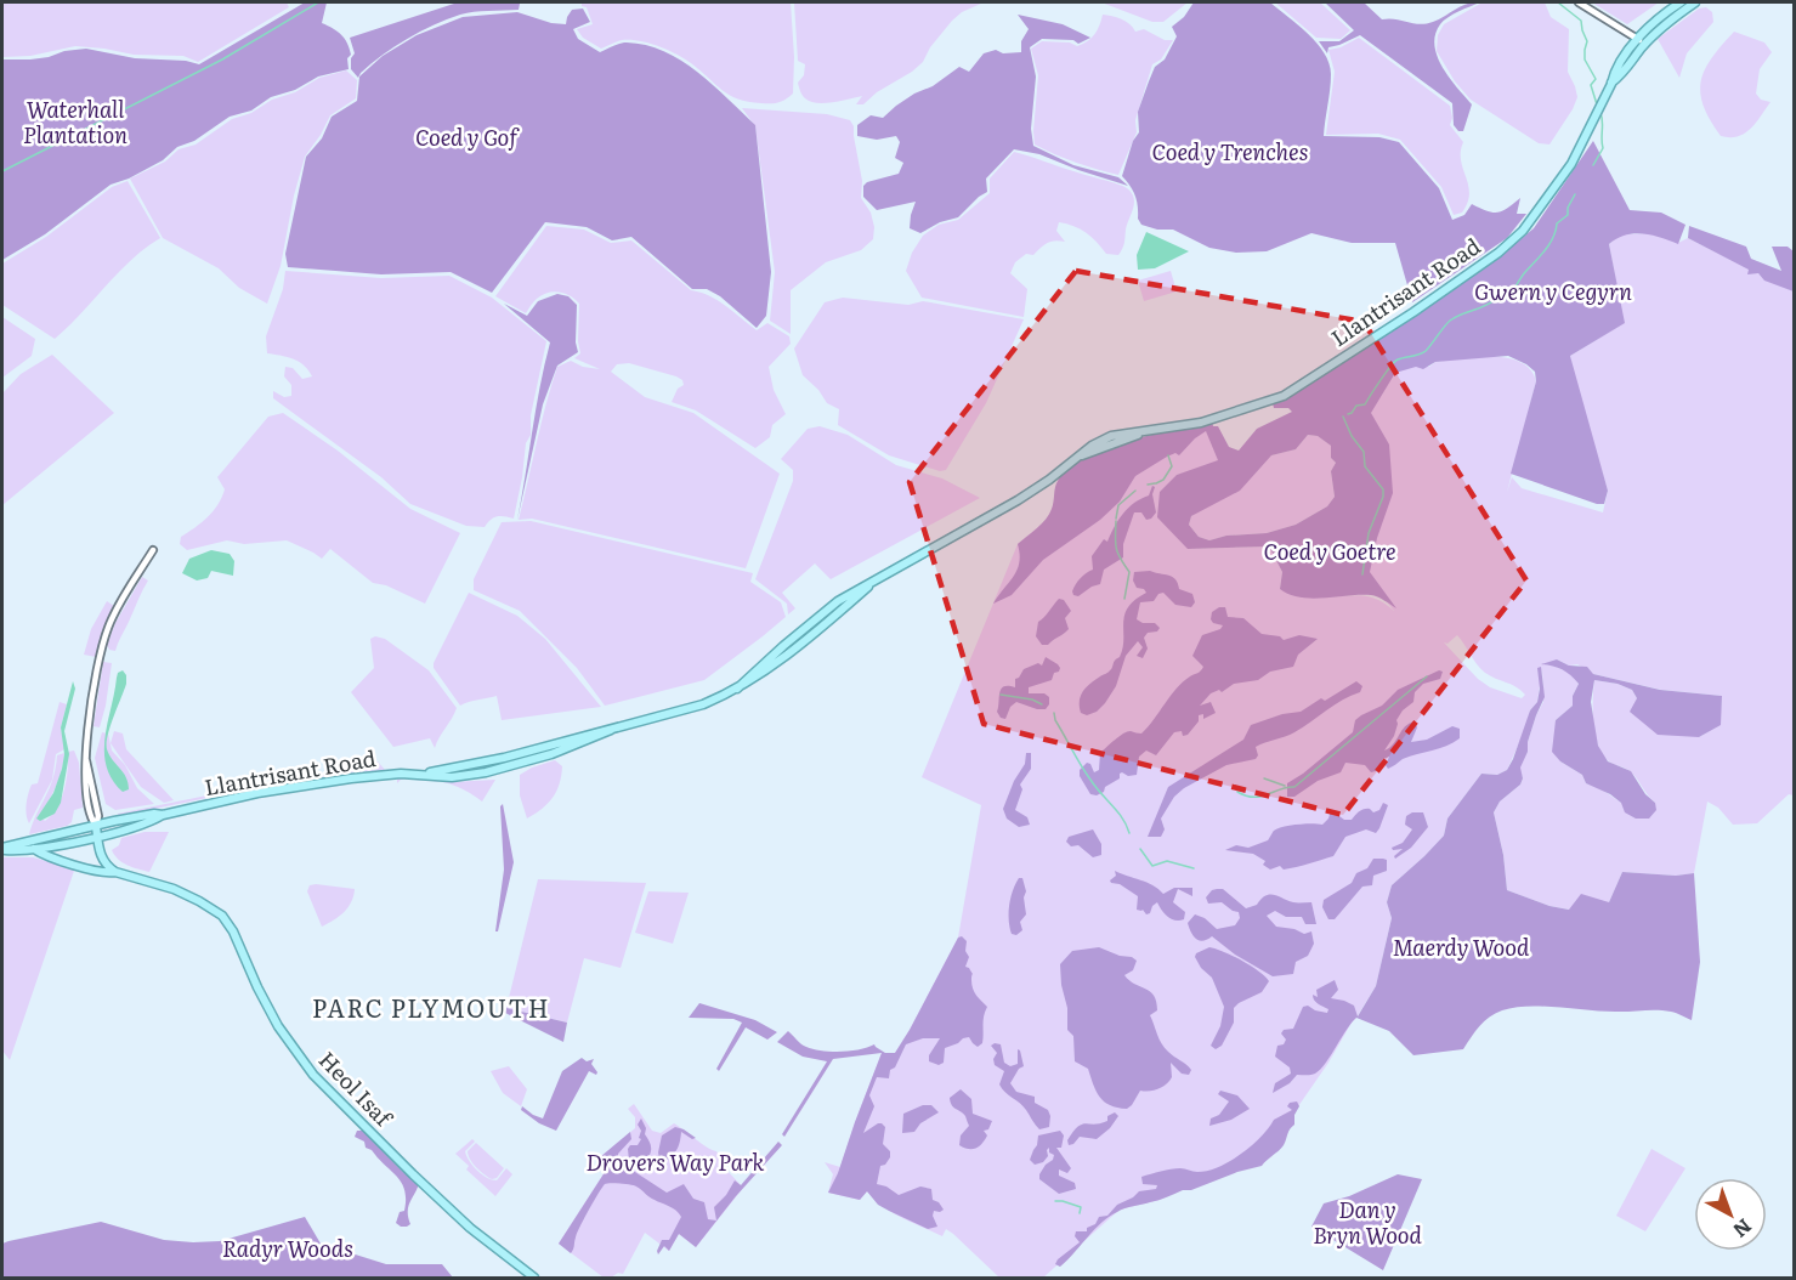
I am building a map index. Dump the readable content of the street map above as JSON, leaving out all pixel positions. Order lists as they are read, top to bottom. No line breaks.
{"streets":{"main road":["Llantrisant Road","Heol Isaf"]},"crossings":[["Llantrisant Road","Heol Isaf"]],"districts":["PARC PLYMOUTH"],"parks":["Waterhall Plantation","Coed y Gof","Coed y Trenches","Gwern y Cegyrn","Coed y Goetre","Maerdy Wood","Drovers Way Park","Dan y Bryn Wood","Radyr Woods"],"north":"bottom right"}
